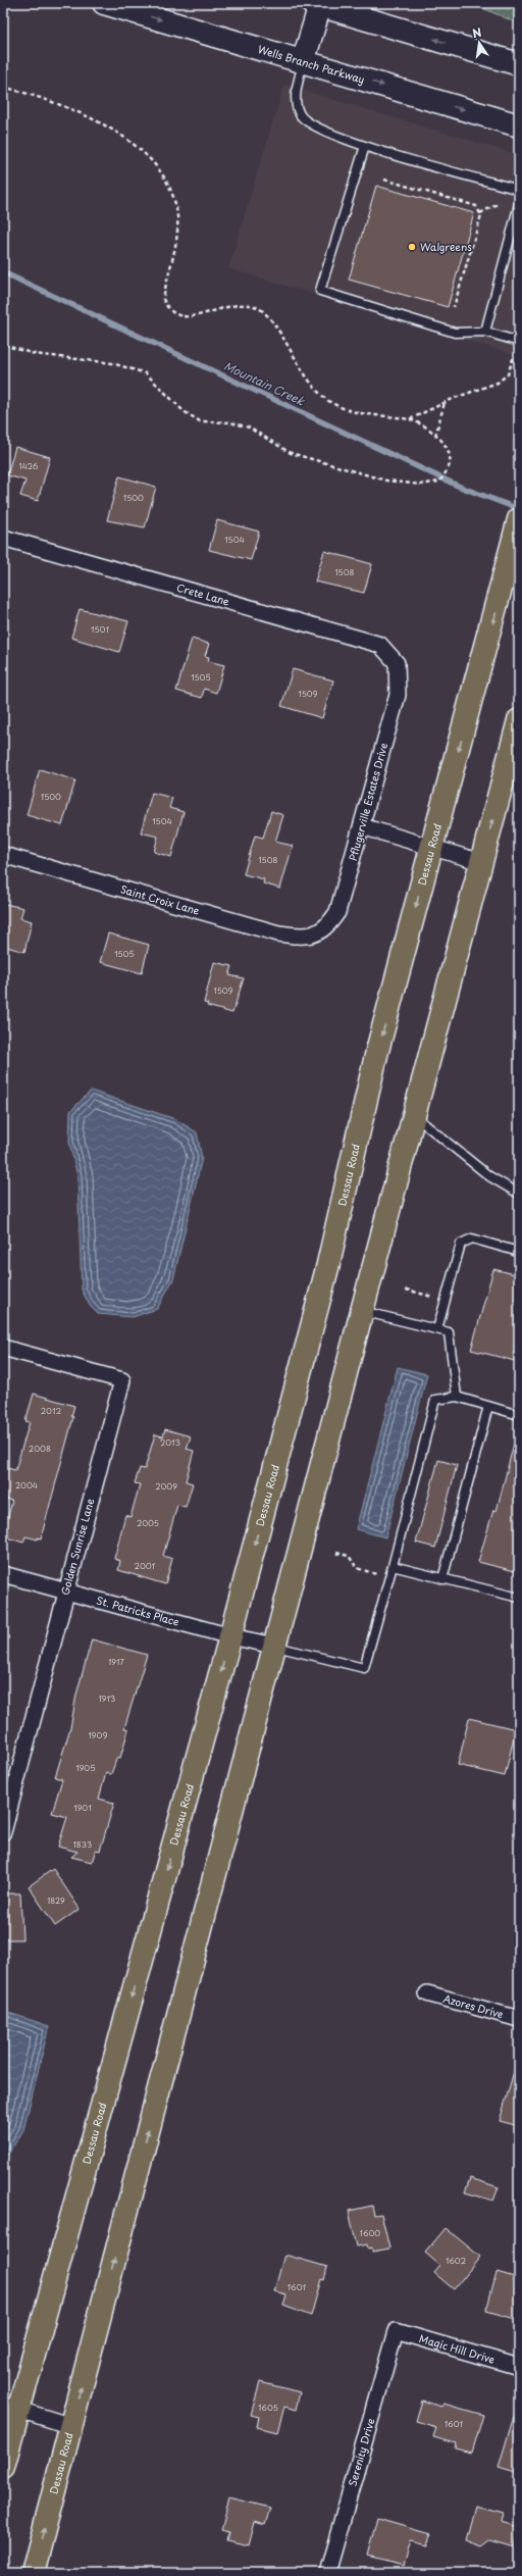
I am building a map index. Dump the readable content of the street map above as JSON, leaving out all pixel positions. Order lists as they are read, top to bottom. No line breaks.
{"streets":{"main road":["Wells Branch Parkway","Dessau Road"],"street":["Crete Lane","Pflugerville Estates Drive","Saint Croix Lane","Golden Sunrise Lane","St. Patricks Place","Azores Drive","Magic Hill Drive","Serenity Drive"]},"crossings":[["Crete Lane","Pflugerville Estates Drive"],["Pflugerville Estates Drive","Saint Croix Lane"],["Dessau Road","St. Patricks Place"],["Golden Sunrise Lane","St. Patricks Place"],["Magic Hill Drive","Serenity Drive"]],"water":["Mountain Creek"],"places":["Walgreens"],"house_numbers":["1426","1500","1504","1508","1501","1505","1509","1500","1504","1508","1505","1509","2012","2013","2008","2004","2009","2005","2001","1917","1913","1909","1905","1901","1833","1829","1600","1602","1601","1605","1601"],"north":"top"}
